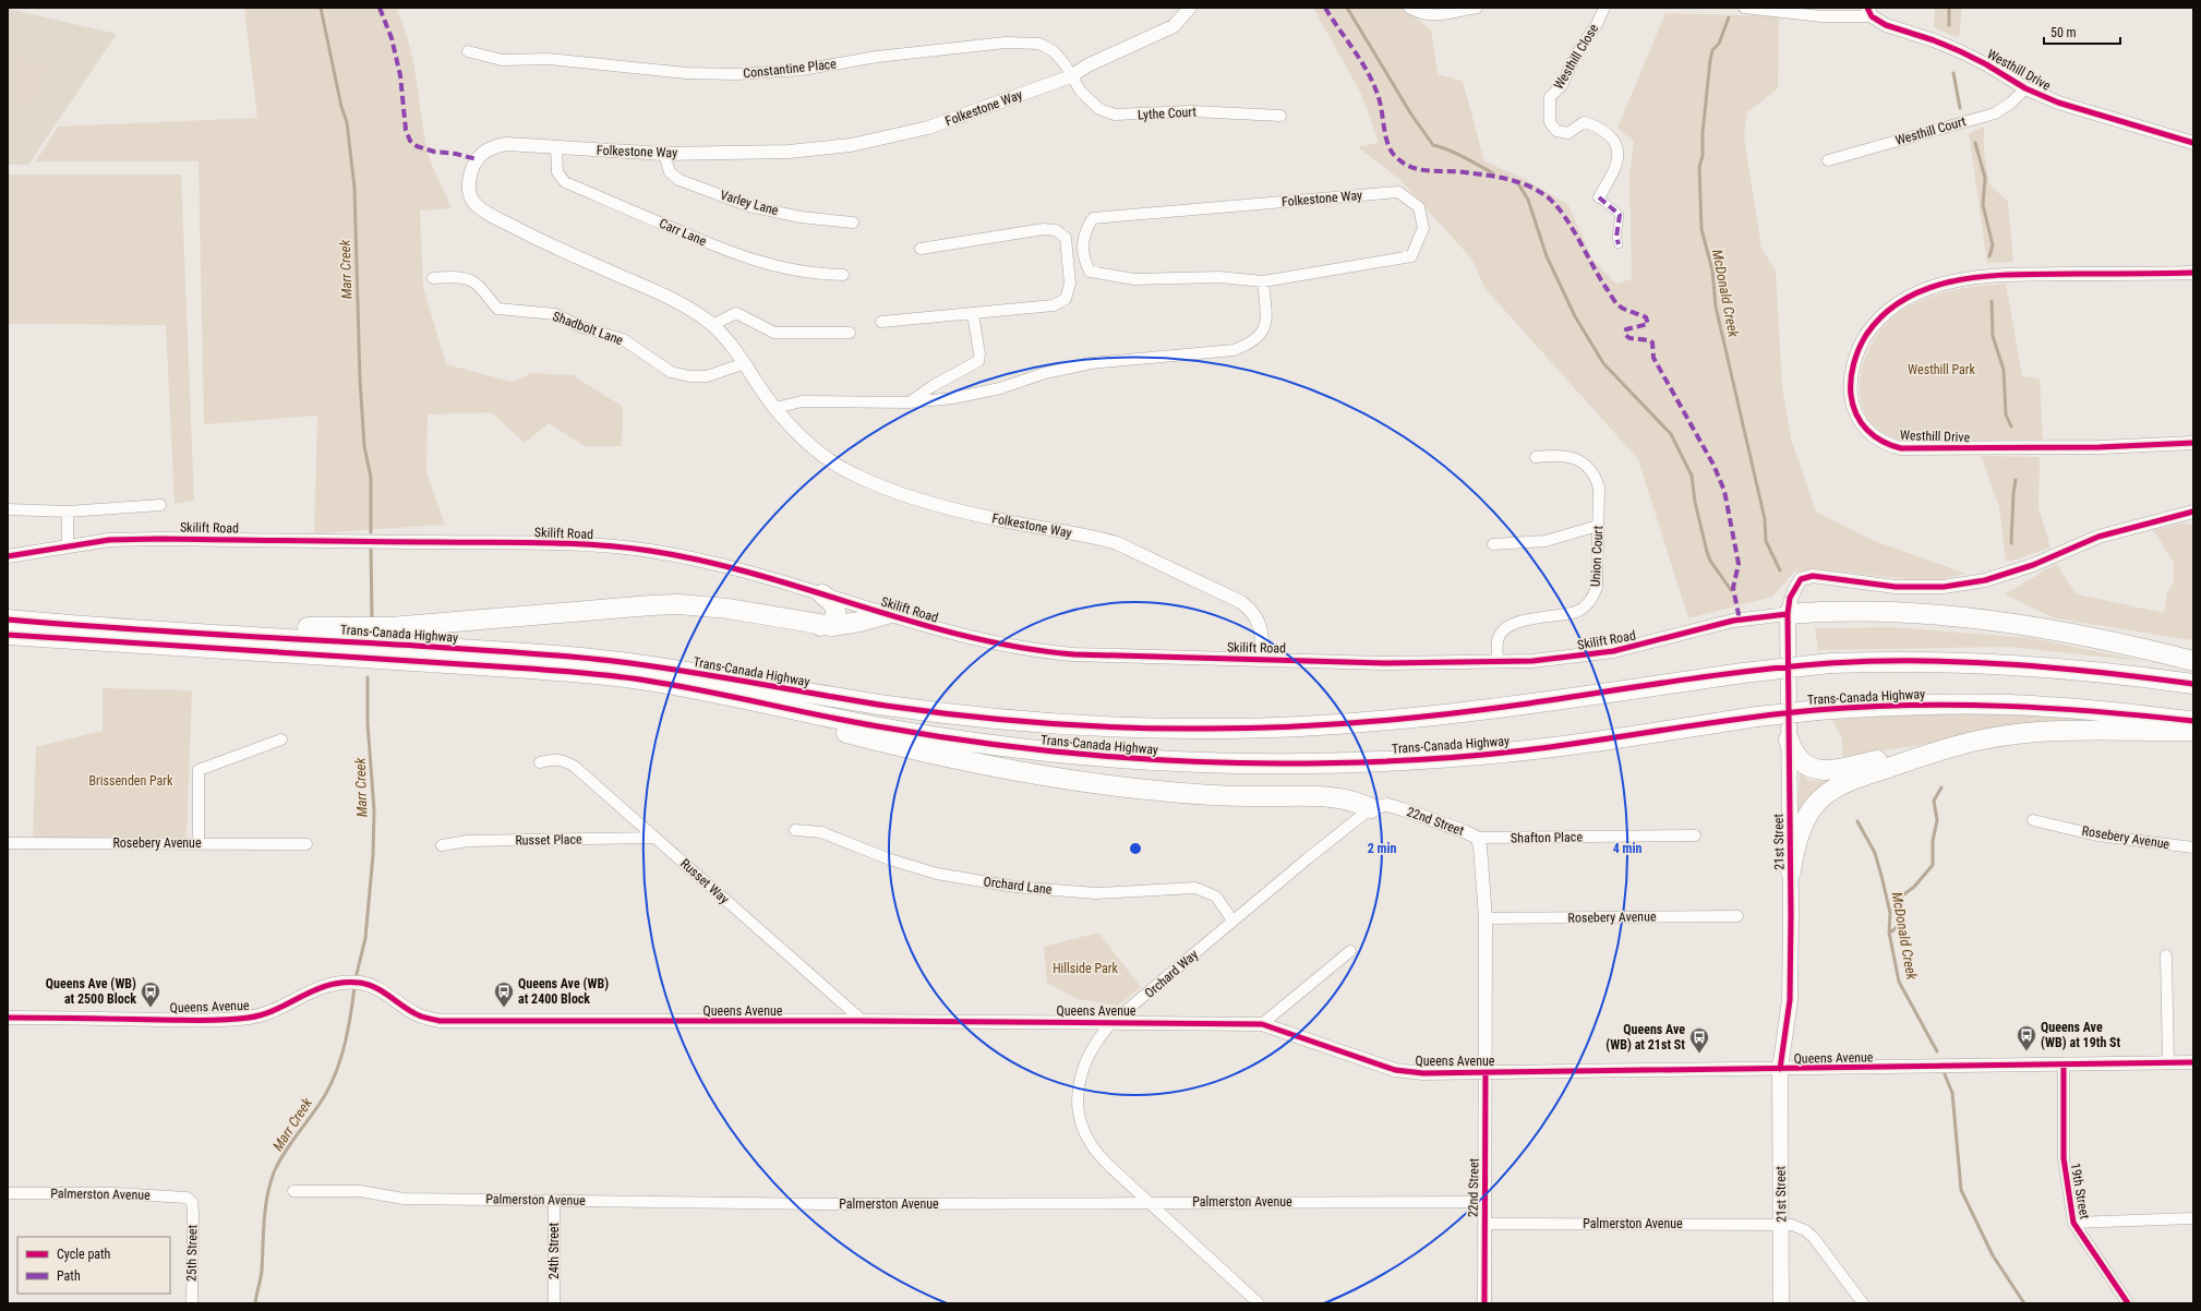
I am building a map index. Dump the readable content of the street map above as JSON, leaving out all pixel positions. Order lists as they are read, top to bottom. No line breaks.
{"streets":{"highway":["Trans-Canada Highway"],"main road":["21st Street"],"street":["Westhill Close","Constantine Place","Westhill Drive","Folkestone Way","Lythe Court","Westhill Court","Varley Lane","Carr Lane","Shadbolt Lane","Skilift Road","Union Court","22nd Street","Shafton Place","Rosebery Avenue","Russet Place","Russet Way","Orchard Lane","Orchard Way","Queens Avenue","19th Street","Palmerston Avenue","24th Street","25th Street"]},"crossings":[["Constantine Place","Folkestone Way"],["Constantine Place","Lythe Court"],["Westhill Drive","Westhill Court"],["Folkestone Way","Lythe Court"],["Folkestone Way","Varley Lane"],["Folkestone Way","Carr Lane"],["Folkestone Way","Shadbolt Lane"],["Folkestone Way","Skilift Road"],["Skilift Road","Union Court"],["Skilift Road","21st Street"],["22nd Street","Shafton Place"],["22nd Street","Rosebery Avenue"],["22nd Street","Orchard Way"],["22nd Street","Queens Avenue"],["22nd Street","Palmerston Avenue"],["Russet Place","Russet Way"],["21st Street","Queens Avenue"],["21st Street","Palmerston Avenue"],["Russet Way","Queens Avenue"],["Orchard Lane","Orchard Way"],["Orchard Way","Queens Avenue"],["Orchard Way","Palmerston Avenue"],["Queens Avenue","19th Street"],["Palmerston Avenue","24th Street"],["Palmerston Avenue","25th Street"]],"water":["Marr Creek","McDonald Creek"],"parks":["Westhill Park","Brissenden Park","Hillside Park"],"places":{"bus stop":["Queens Ave (WB) at 2500 Block","Queens Ave (WB) at 2400 Block","Queens Ave (WB) at 19th St","Queens Ave (WB) at 21st St"]},"legend":["Cycle path","Path"],"scale_bar":"50 m","rings":["2 min","4 min"]}
